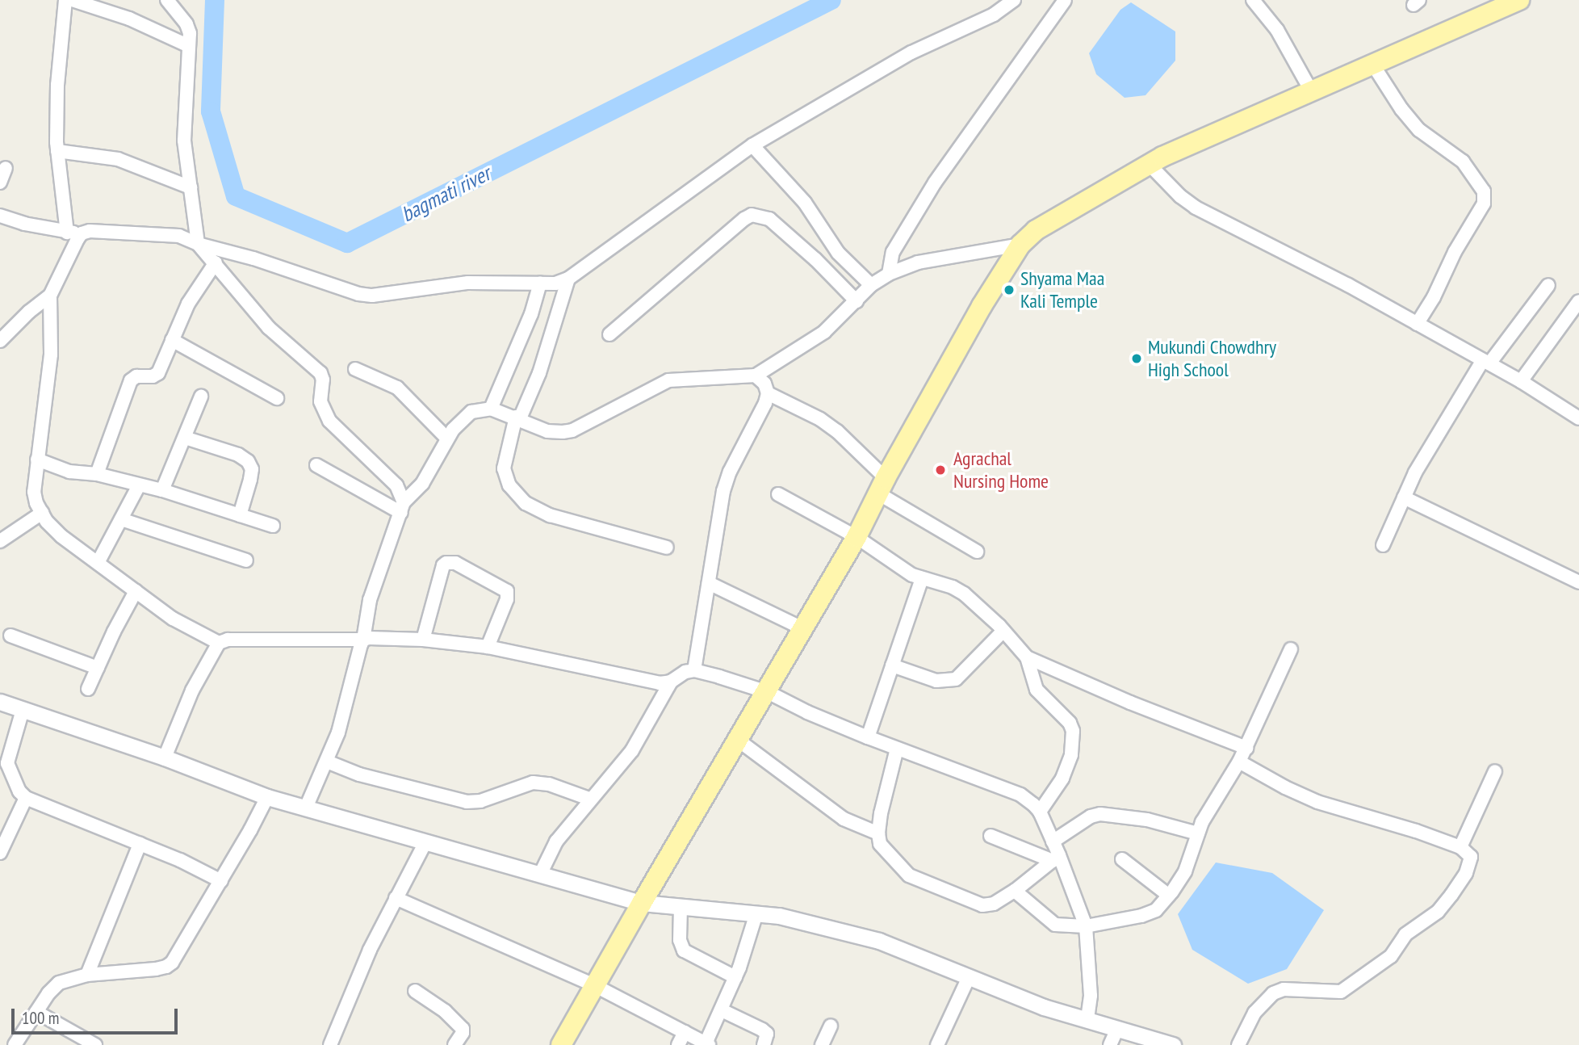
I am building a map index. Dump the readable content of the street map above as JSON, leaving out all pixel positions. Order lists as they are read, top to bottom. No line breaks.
{"water":["bagmati river"],"places":["Shyama Maa Kali Temple","Mukundi Chowdhry High School","Agrachal Nursing Home"],"scale_bar":"100 m"}
